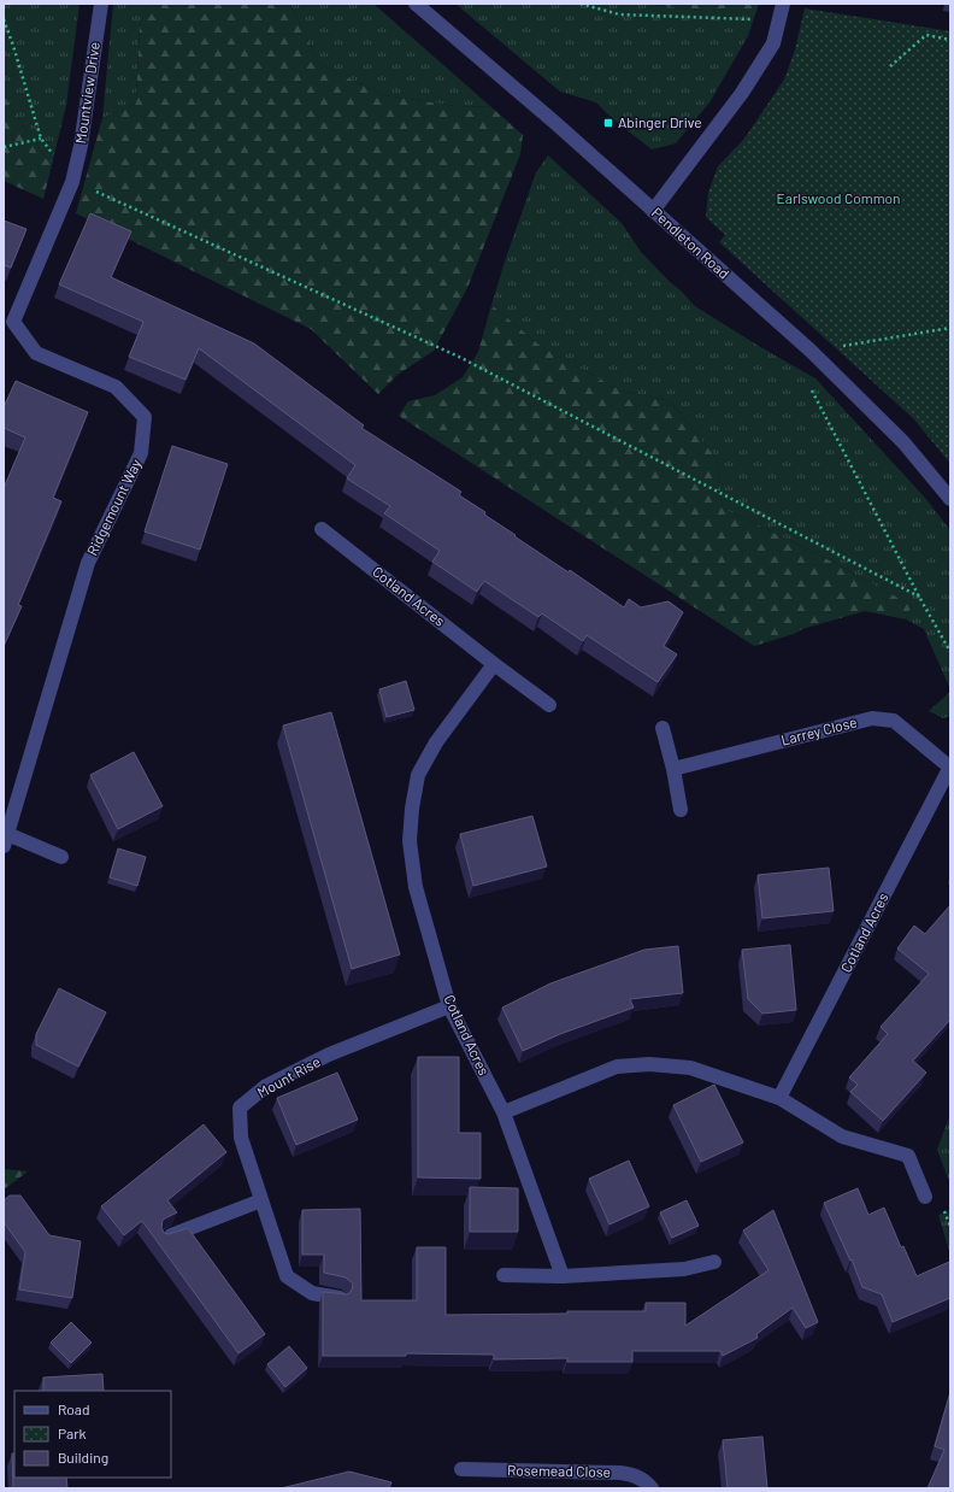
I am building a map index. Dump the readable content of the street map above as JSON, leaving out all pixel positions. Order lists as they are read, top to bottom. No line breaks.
{"streets":{"street":["Mountview Drive","Pendleton Road","Ridgemount Way","Cotland Acres","Larrey Close","Mount Rise","Rosemead Close"]},"crossings":[["Mountview Drive","Ridgemount Way"],["Cotland Acres","Larrey Close"],["Cotland Acres","Mount Rise"]],"parks":["Earlswood Common"],"places":{"transit":["Abinger Drive"]},"legend":["Road","Park","Building"]}
